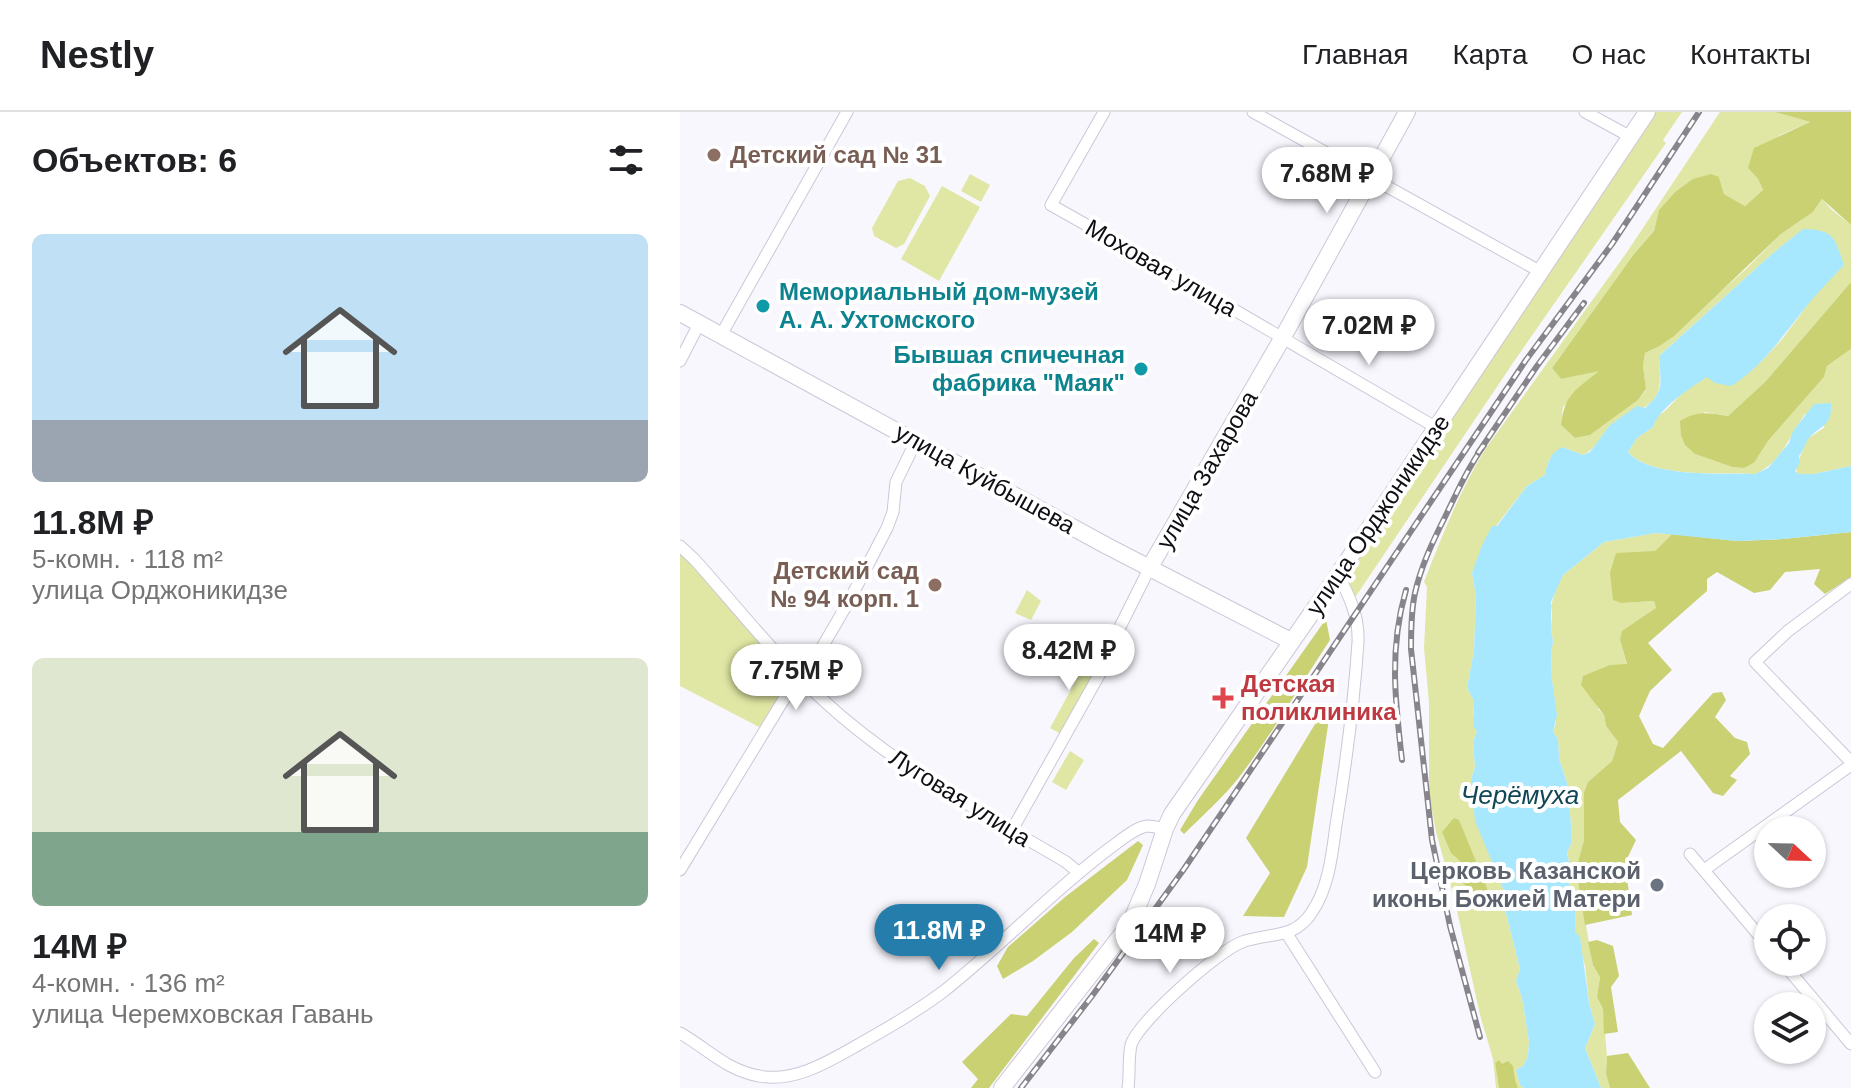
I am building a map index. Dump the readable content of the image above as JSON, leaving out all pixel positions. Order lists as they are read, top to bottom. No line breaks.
{"streets":{"street":["Моховая улица","улица Захарова","улица Куйбышева","улица Орджоникидзе","Луговая улица"]},"crossings":[["Моховая улица","улица Захарова"],["Моховая улица","улица Орджоникидзе"],["улица Захарова","улица Куйбышева"],["улица Захарова","Луговая улица"],["улица Куйбышева","улица Орджоникидзе"]],"water":["Черёмуха"],"places":{"other":["Детский сад № 31","Мемориальный дом-музей А. А. Ухтомского","Бывшая спичечная фабрика \"Маяк\"","Детский сад № 94 корп. 1","Церковь Казанской иконы Божией Матери"],"health":["Детская поликлиника"]},"north":"right","page":{"header":"Nestly","nav":["Главная","Карта","О нас","Контакты"],"heading":"Объектов: 6","price":["7.68M ₽","7.02M ₽","8.42M ₽","7.75M ₽","11.8M ₽","14M ₽"],"list":[{"name":"11.8M ₽","note":"5-комн. · 118 m² · улица Орджоникидзе"},{"name":"14M ₽","note":"4-комн. · 136 m² · улица Черемховская Гавань"}]}}
